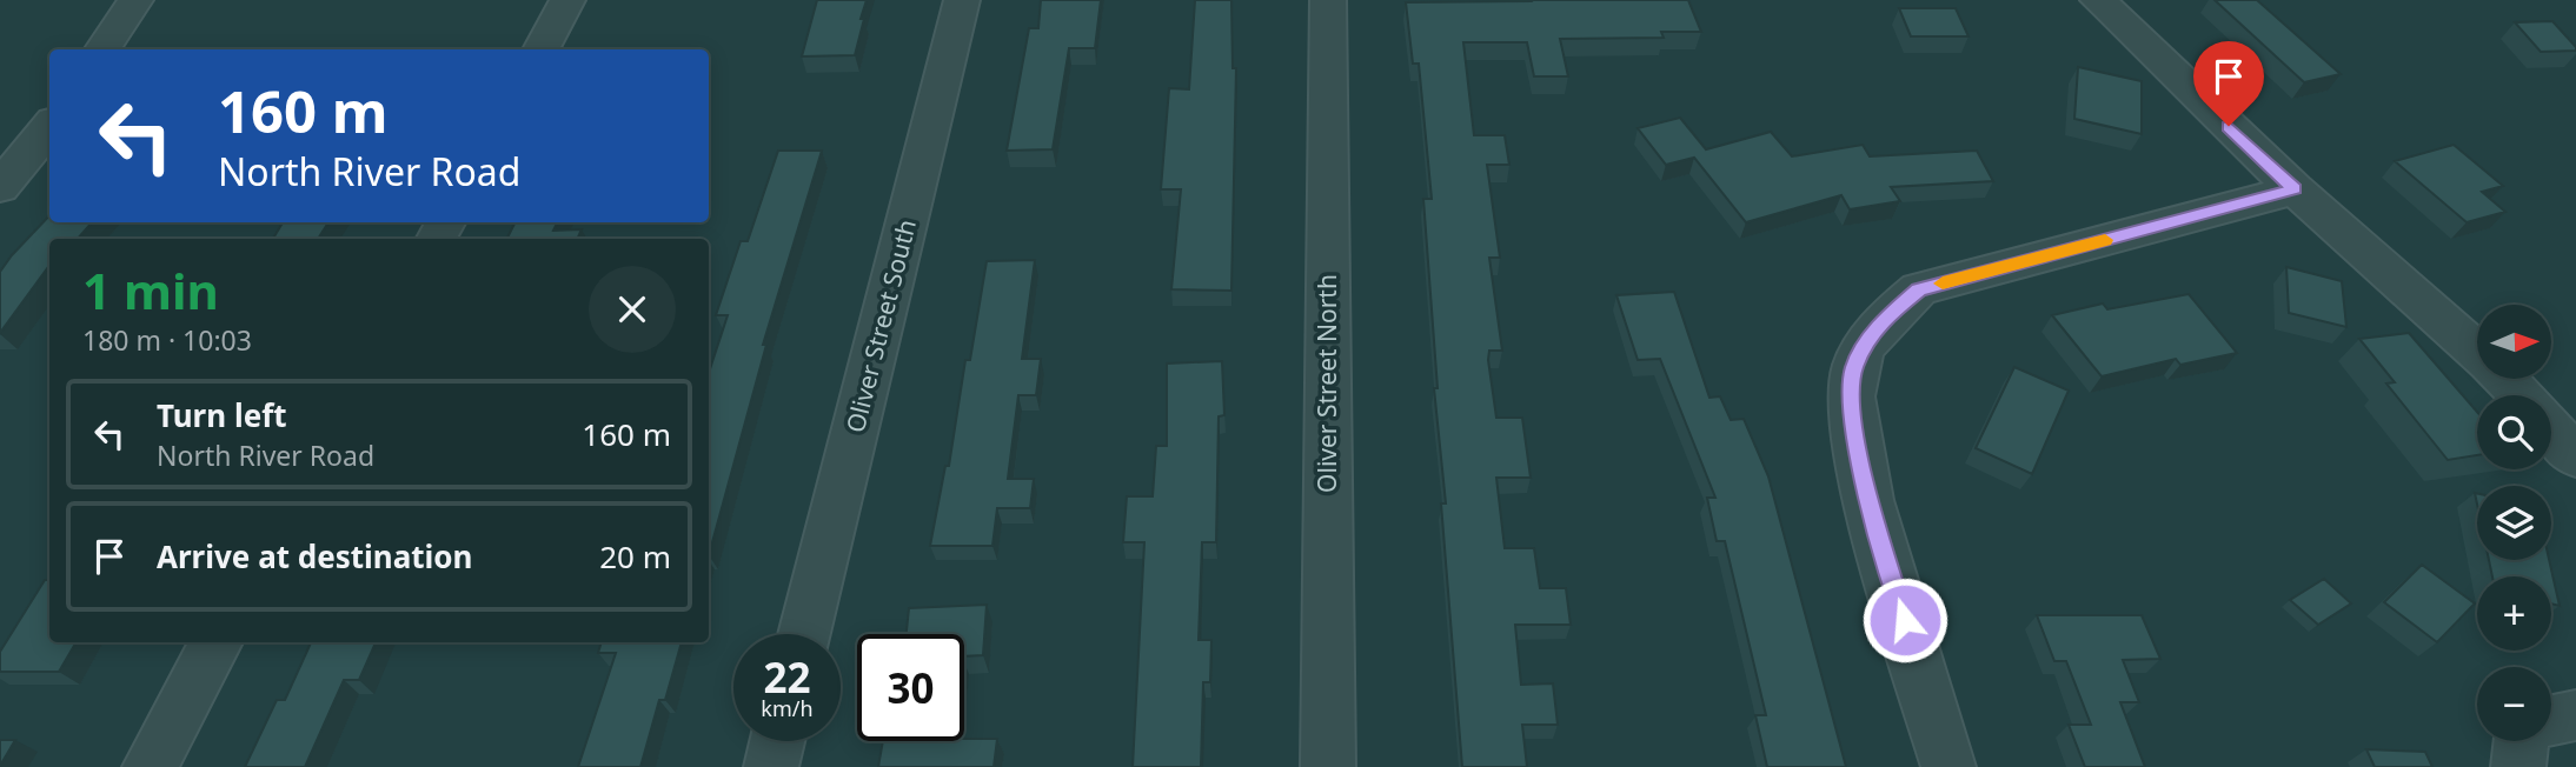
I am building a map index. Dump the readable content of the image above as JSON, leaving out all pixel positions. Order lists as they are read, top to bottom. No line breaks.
{"streets":{"street":["Oliver Street South","Oliver Street North"]},"north":"right","page":{"turn":["160 m","North River Road"],"heading":["1 min","180 m · 10:03"],"map_buttons":["+","−"],"list":[{"name":"Turn left","note":"North River Road","value":"160 m"},{"name":"Arrive at destination","value":"20 m"}],"speed":"22 km/h","limit":"30"}}
